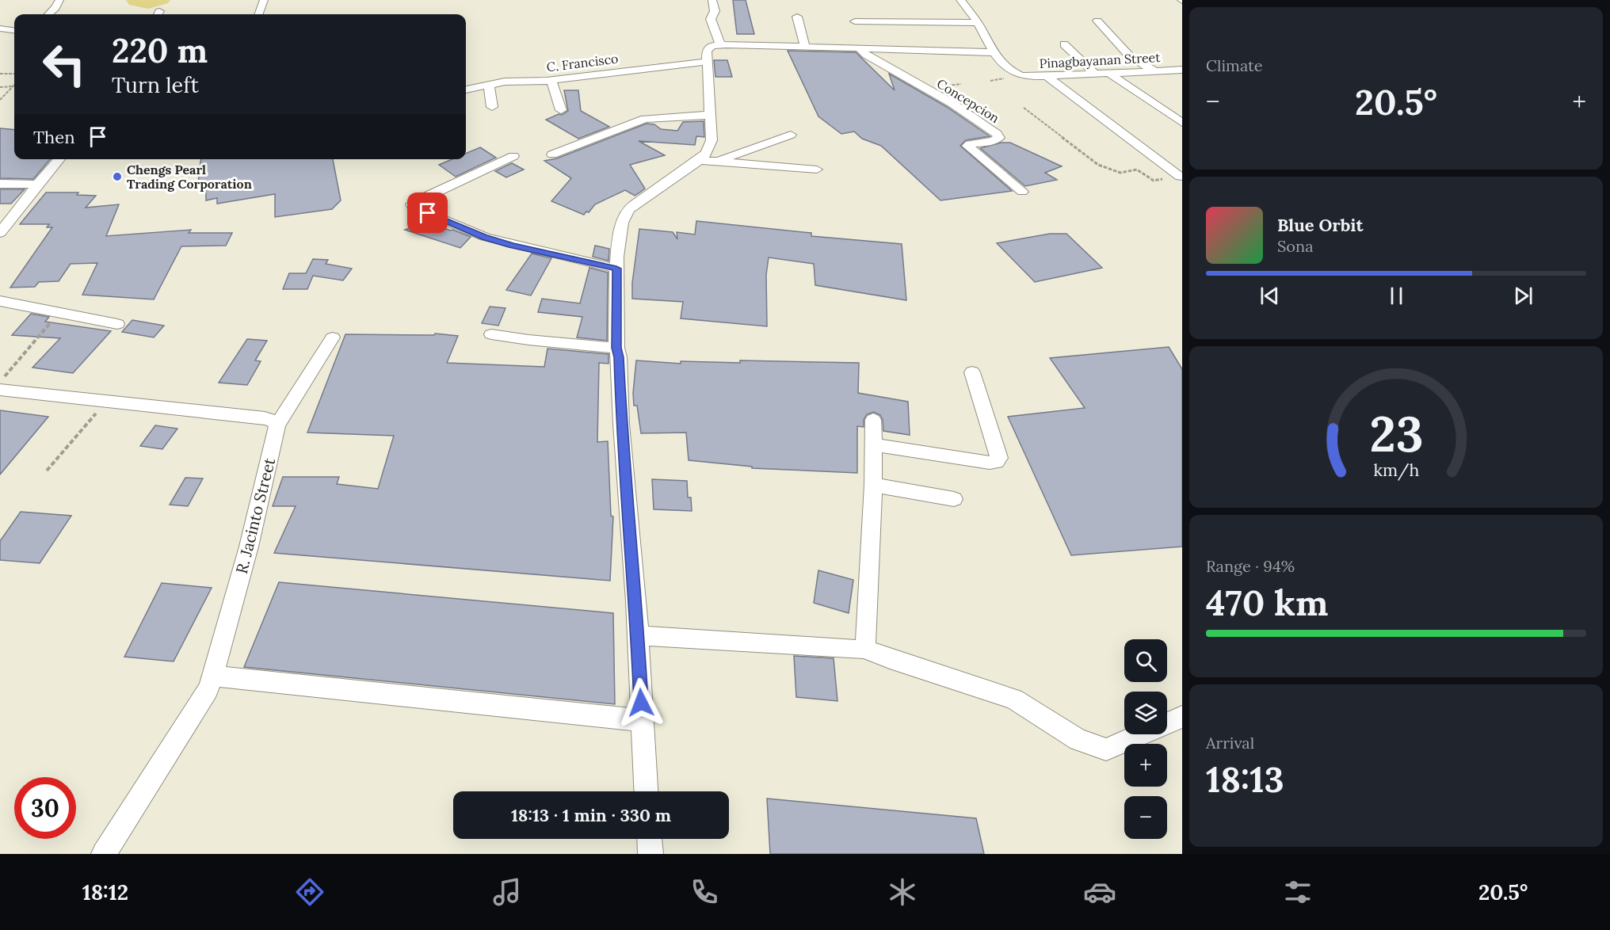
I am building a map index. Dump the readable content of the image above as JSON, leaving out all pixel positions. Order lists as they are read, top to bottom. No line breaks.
{"streets":{"street":["Pinagbayanan Street","C. Francisco","Concepcion","R. Jacinto Street"]},"crossings":[["Pinagbayanan Street","C. Francisco"],["C. Francisco","Concepcion"]],"places":["Chengs Pearl Trading Corporation"],"page":{"tile":["Climate",["Range · 94%","470 km"],["Arrival","18:13"]],"turn":["220 m","Turn left"],"heat":["−","20.5°","+"],"then":"Then","song":["Blue Orbit","Sona"],"map_buttons":["+","−"],"limit":"30","trip":"18:13 · 1 min · 330 m","tabs":["18:12","20.5°"],"gauge":["23","km/h"]}}
